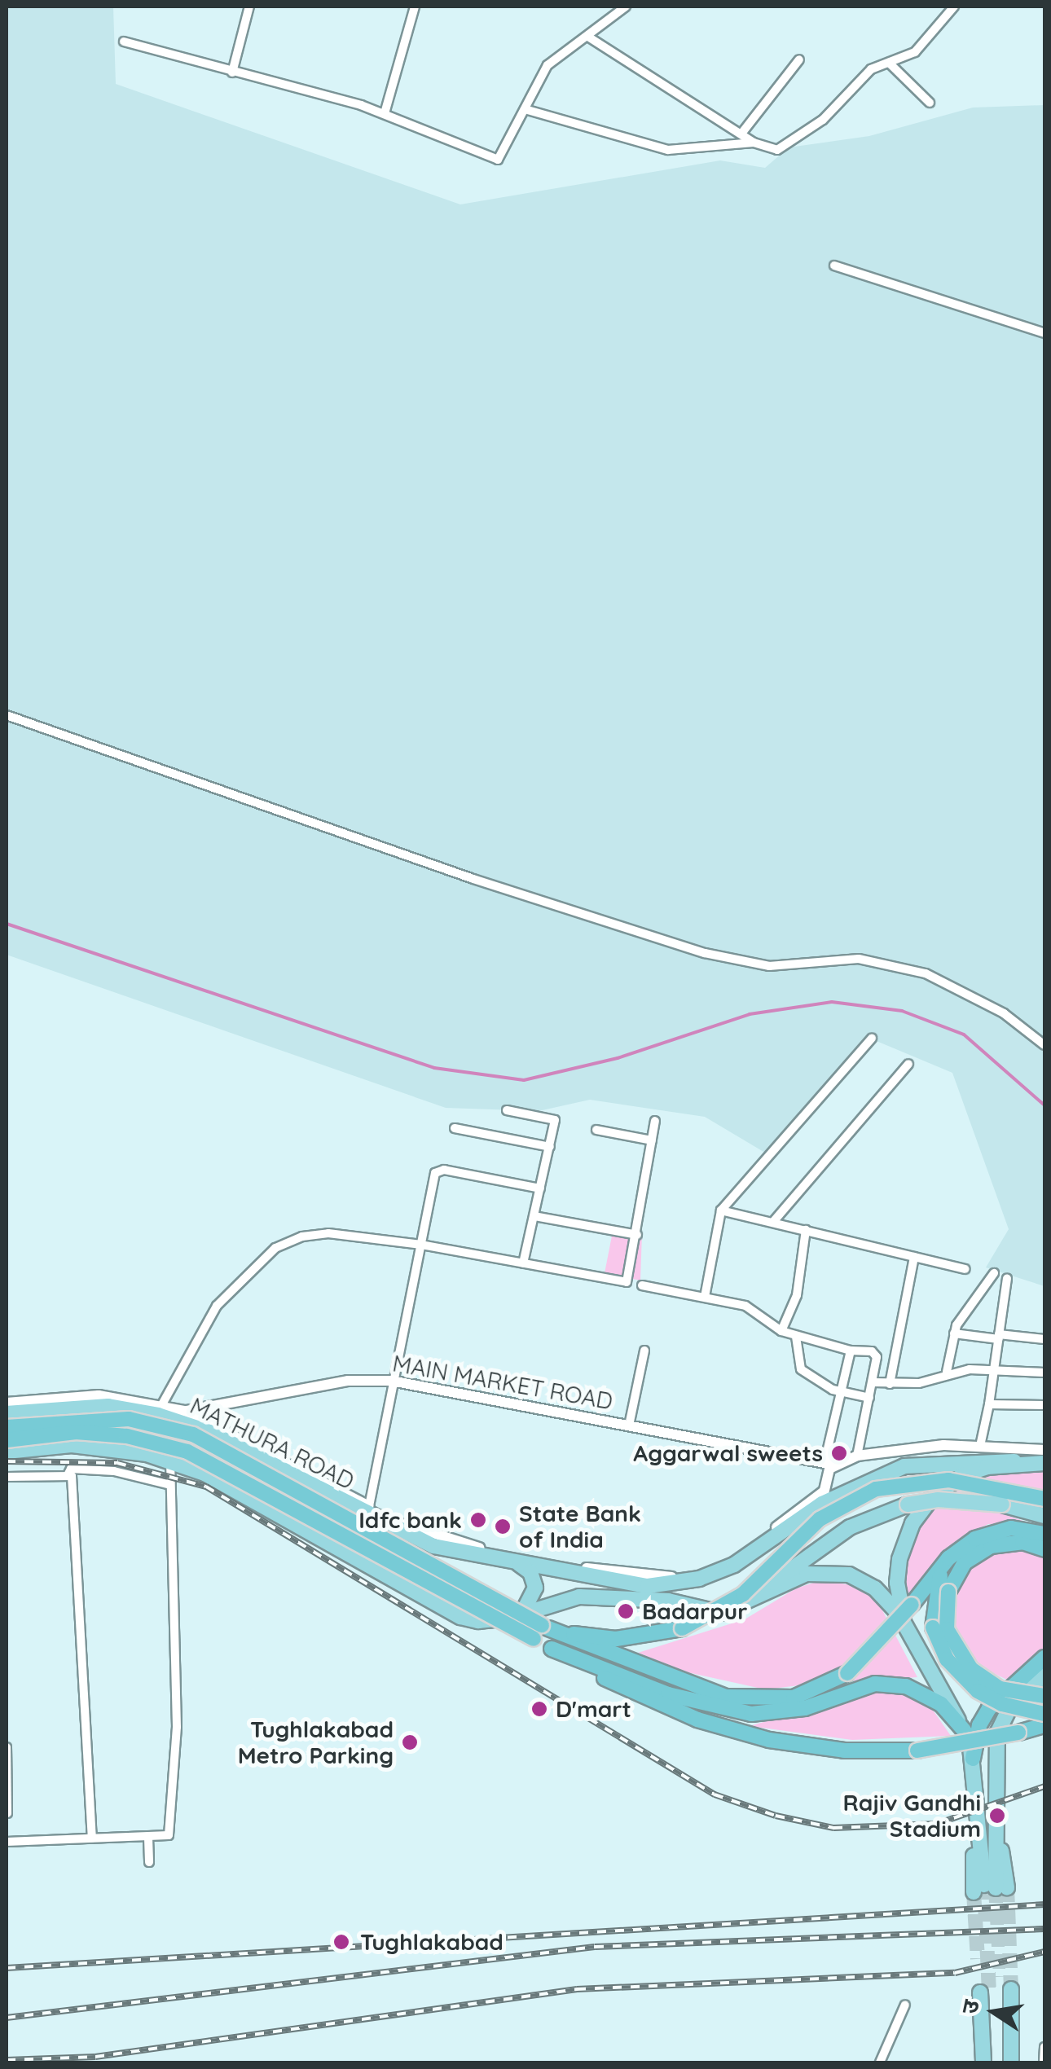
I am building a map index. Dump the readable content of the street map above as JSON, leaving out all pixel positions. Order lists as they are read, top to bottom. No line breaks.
{"streets":{"highway":["MATHURA ROAD"],"street":["MAIN MARKET ROAD"]},"crossings":[["MAIN MARKET ROAD","MATHURA ROAD"]],"places":["Aggarwal sweets","Idfc bank","State Bank of India","Badarpur","D'mart","Tughlakabad Metro Parking","Rajiv Gandhi Stadium","Tughlakabad"],"north":"left"}
